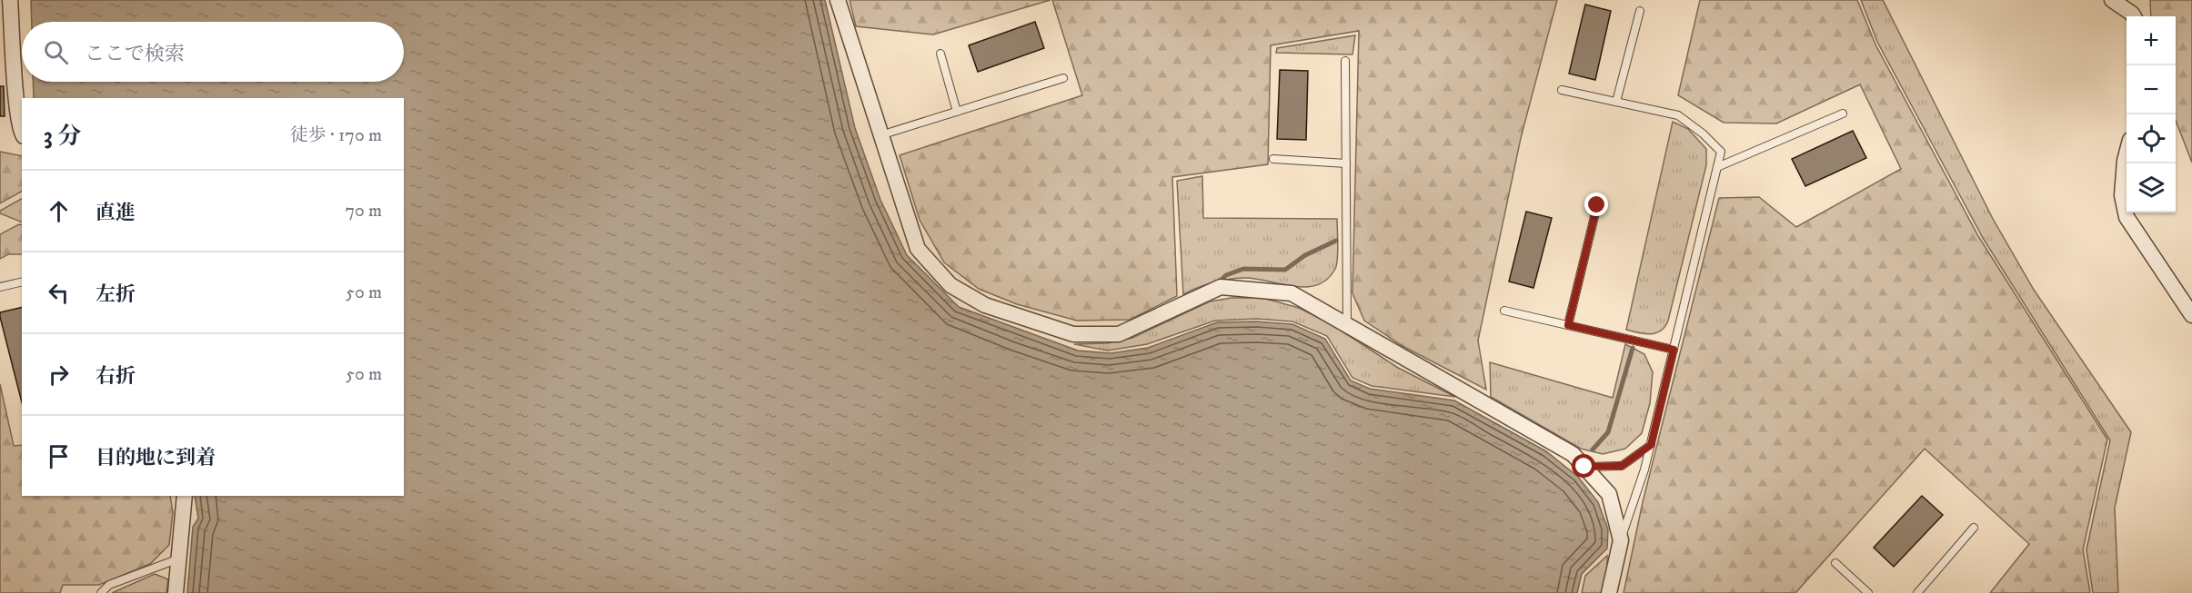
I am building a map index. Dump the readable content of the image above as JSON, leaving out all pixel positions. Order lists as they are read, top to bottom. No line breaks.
{"page":{"map_buttons":["+","−"],"search":"ここで検索","heading":["3 分","徒歩 · 170 m"],"list":[["直進","70 m"],["左折","50 m"],["右折","50 m"],"目的地に到着"]}}
